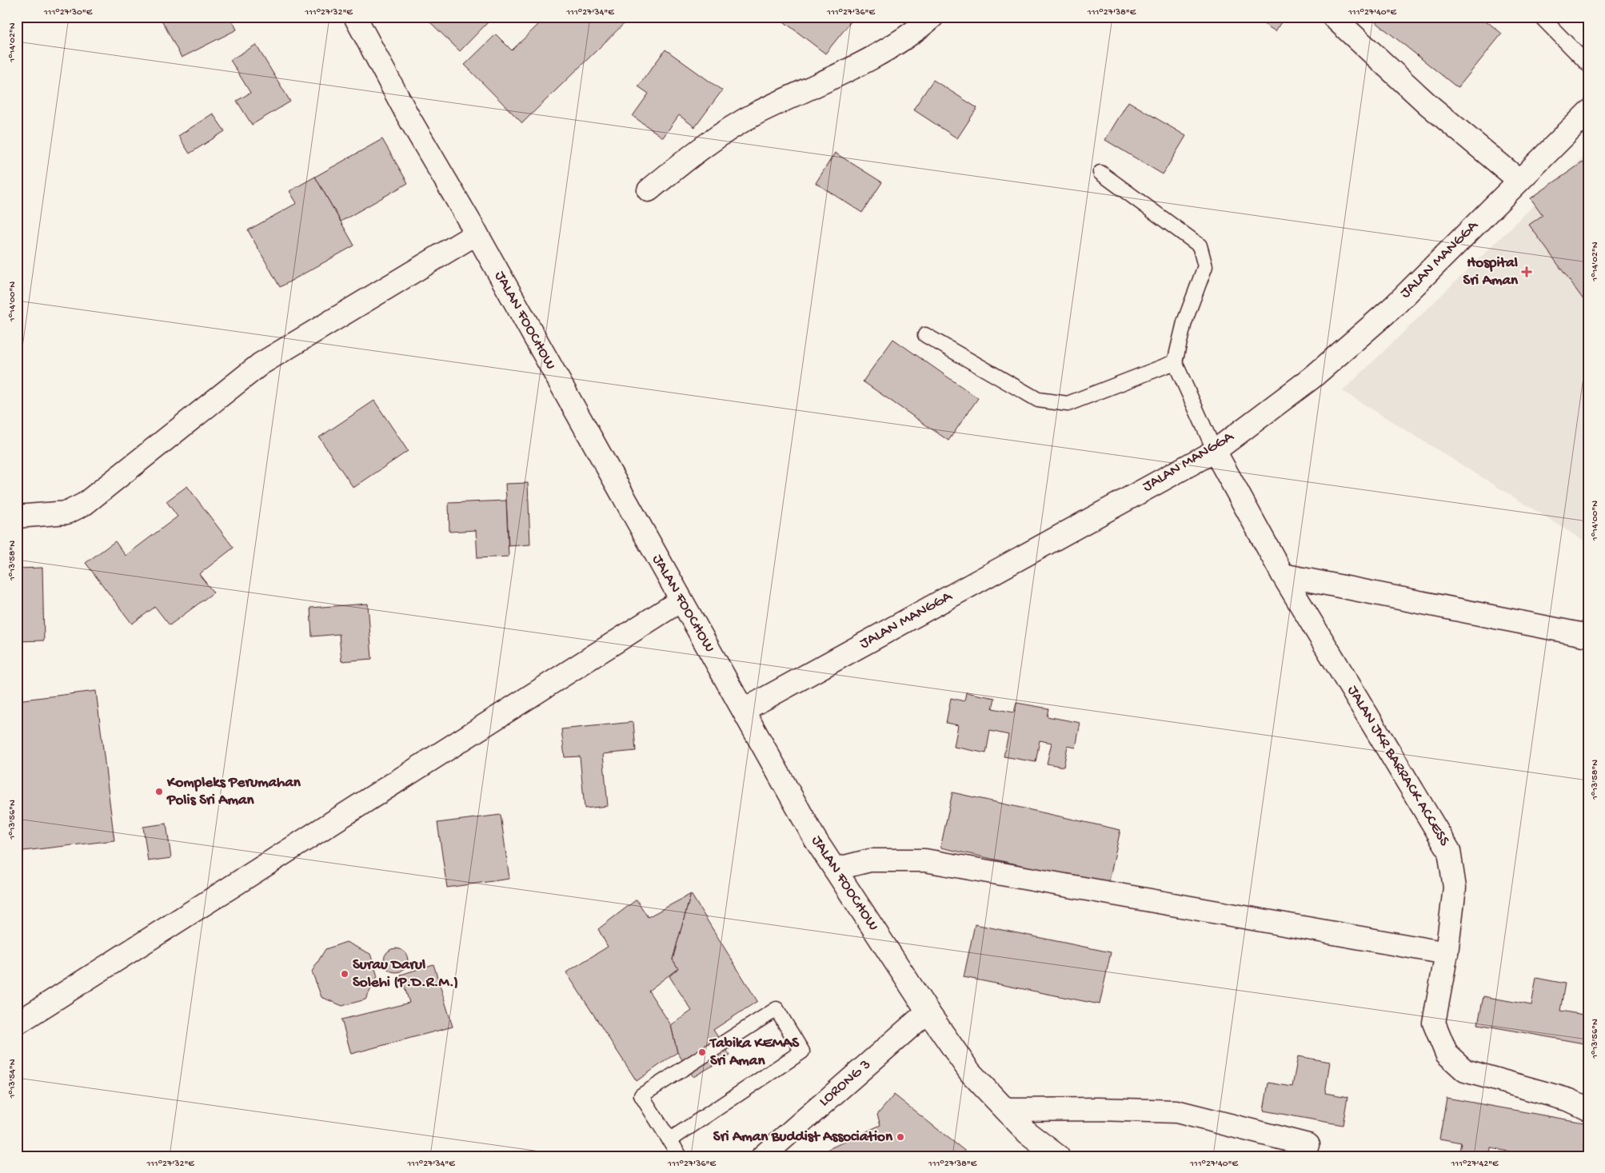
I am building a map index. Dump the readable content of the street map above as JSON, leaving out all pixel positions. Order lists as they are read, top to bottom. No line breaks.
{"streets":{"street":["JALAN MANGGA","JALAN FOOCHOW","JALAN JKR BARRACK ACCESS","LORONG 3"]},"crossings":[["JALAN MANGGA","JALAN FOOCHOW"],["JALAN MANGGA","JALAN JKR BARRACK ACCESS"],["JALAN FOOCHOW","LORONG 3"]],"places":{"health":["Hospital Sri Aman"],"other":["Kompleks Perumahan Polis Sri Aman","Surau Darul Solehi (P.D.R.M.)","Tabika KEMAS Sri Aman","Sri Aman Buddist Association"]},"coordinates":["111°27'30\"E","111°27'32\"E","111°27'34\"E","111°27'36\"E","111°27'38\"E","111°27'40\"E","1°14'02\"N","1°14'00\"N","1°13'58\"N","1°13'56\"N","1°13'54\"N","111°27'42\"E"]}
